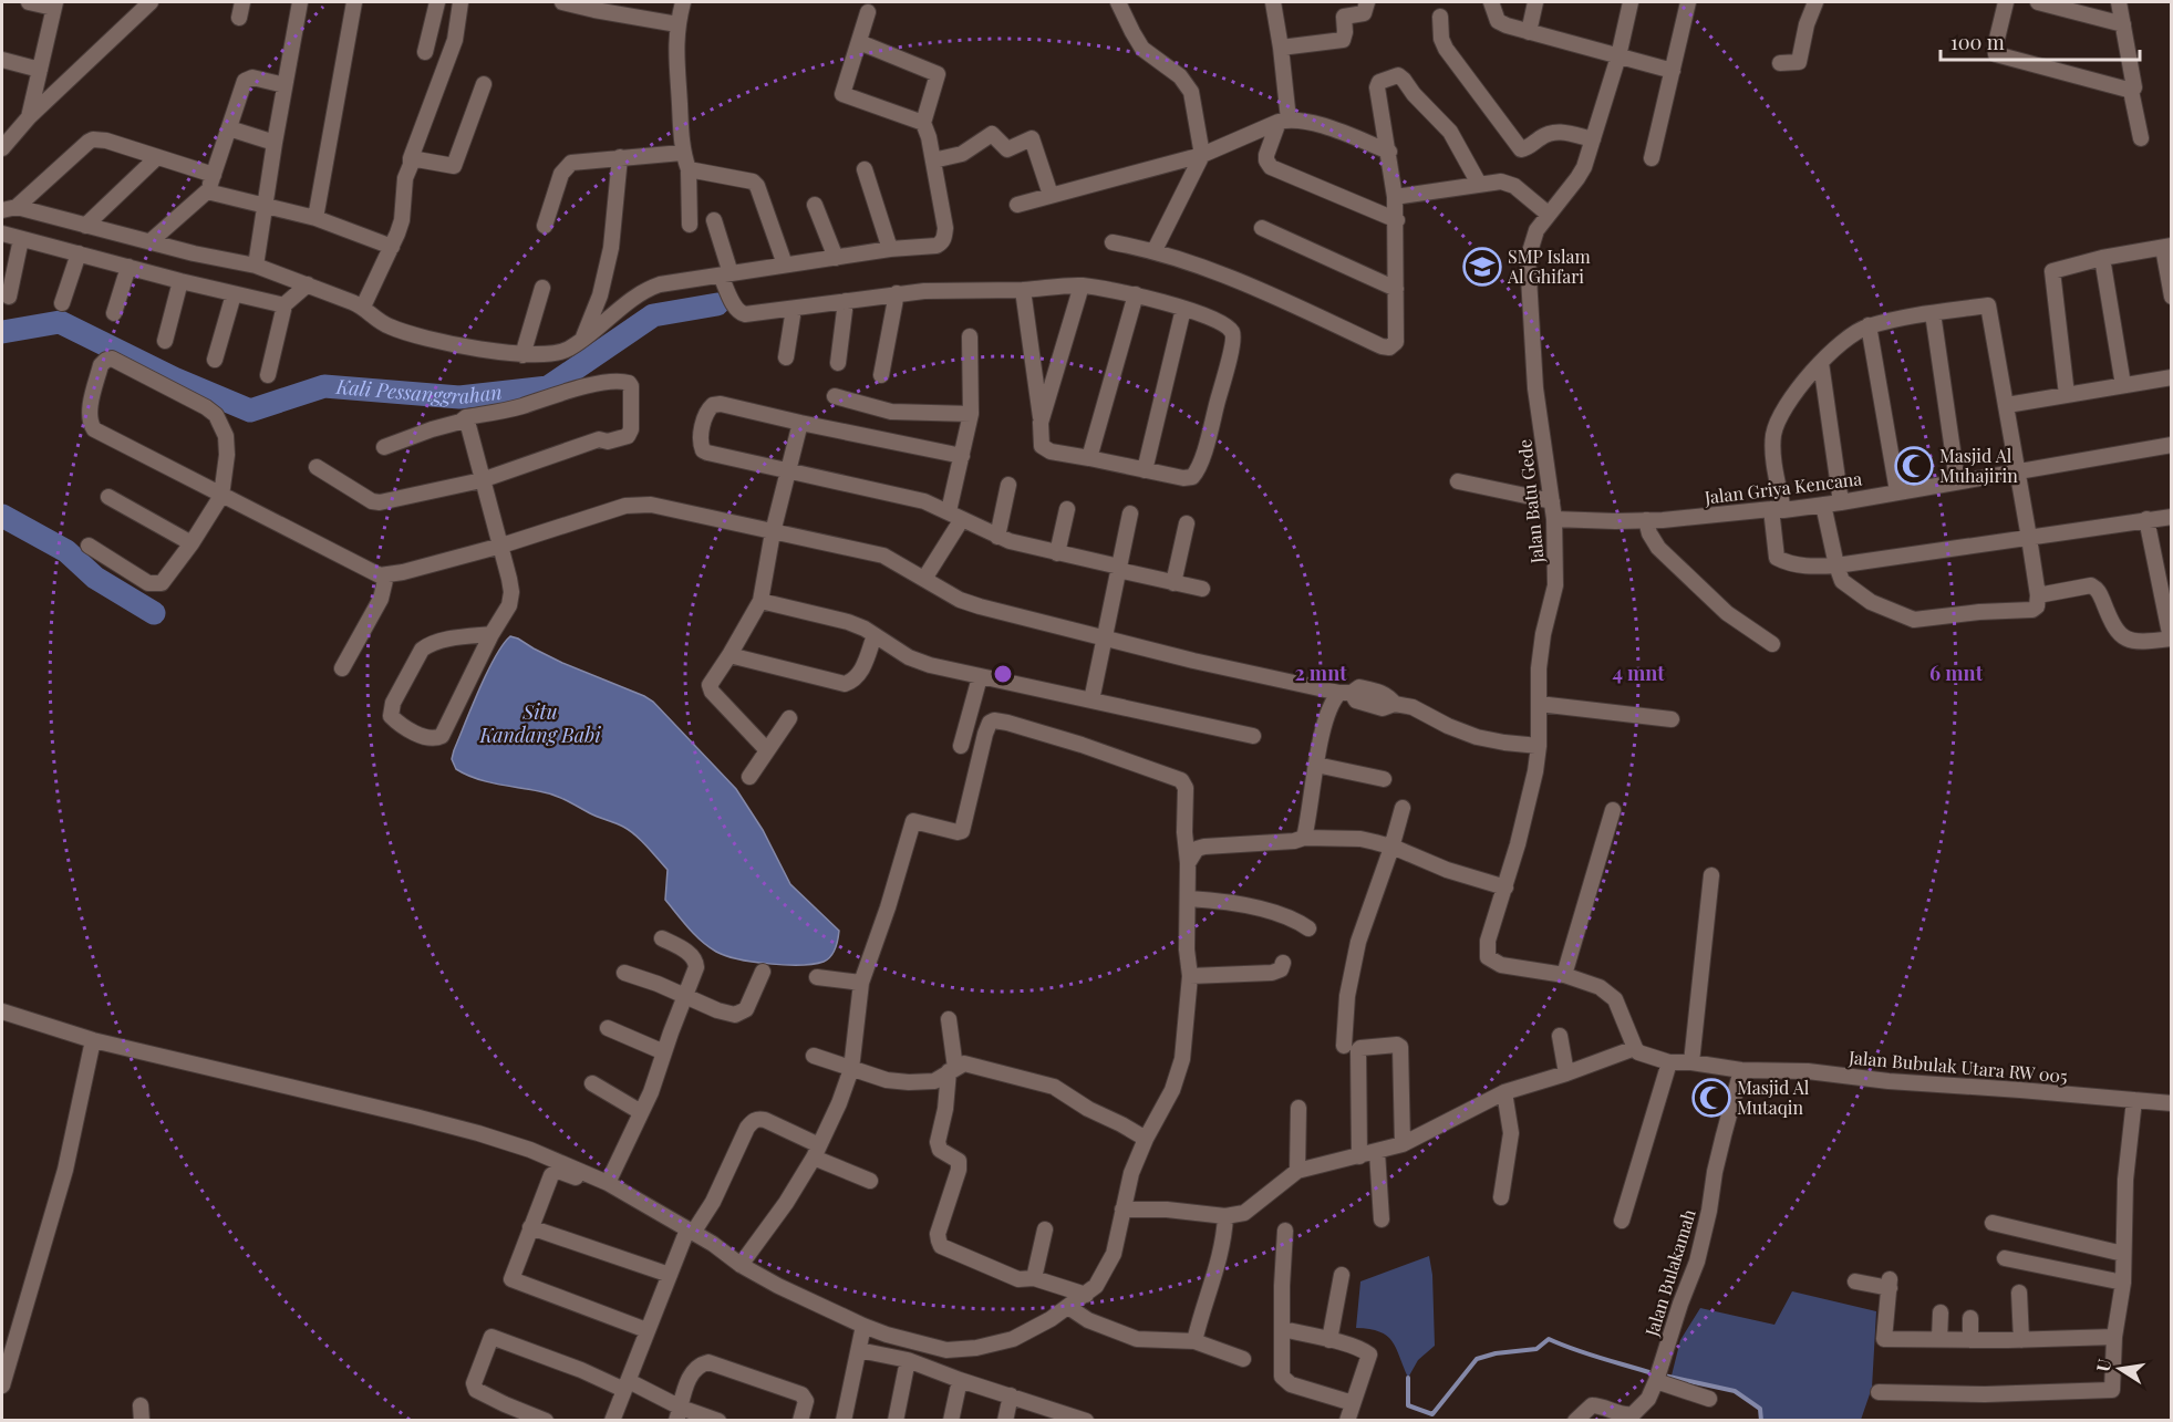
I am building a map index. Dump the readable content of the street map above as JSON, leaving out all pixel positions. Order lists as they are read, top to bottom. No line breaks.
{"streets":{"street":["Jalan Griya Kencana","Jalan Batu Gede","Jalan Bubulak Utara RW 005","Jalan Bulakamah"]},"crossings":[["Jalan Griya Kencana","Jalan Batu Gede"],["Jalan Batu Gede","Jalan Bubulak Utara RW 005"],["Jalan Bubulak Utara RW 005","Jalan Bulakamah"]],"water":["Kali Pessanggrahan","Situ Kandang Babi"],"places":{"school or university":["SMP Islam Al Ghifari"],"mosque":["Masjid Al Muhajirin","Masjid Al Mutaqin"]},"scale_bar":"100 m","north":"left","rings":["2 mnt","4 mnt","6 mnt"]}
